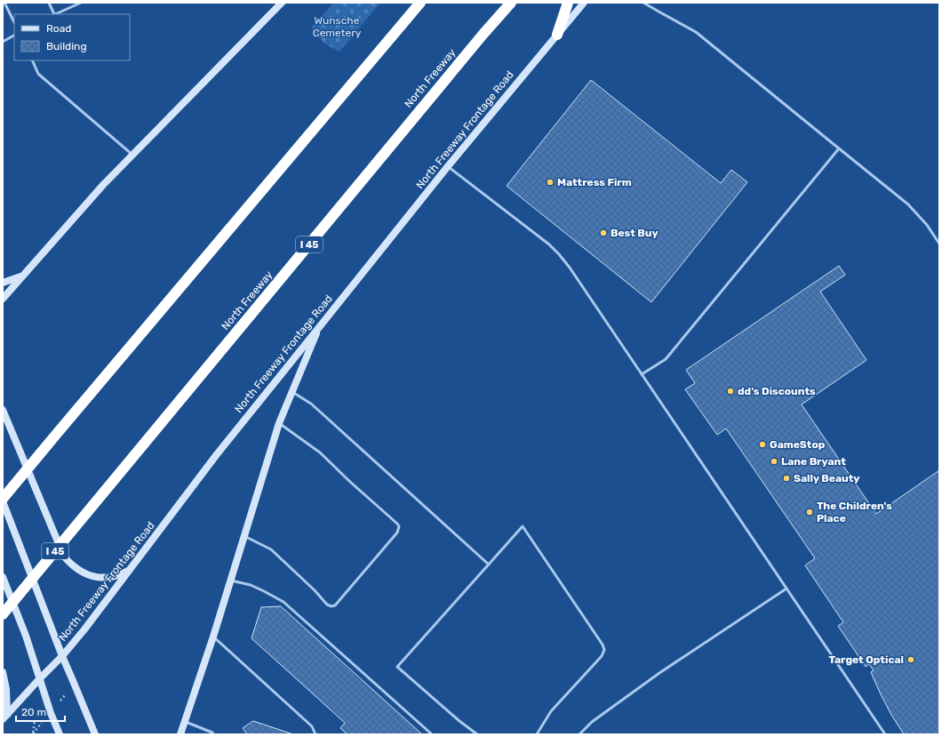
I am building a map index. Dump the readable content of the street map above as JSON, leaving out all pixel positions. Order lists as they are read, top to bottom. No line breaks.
{"streets":{"highway":["North Freeway","I 45"],"main road":["North Freeway Frontage Road"]},"parks":["Wunsche Cemetery"],"places":["Mattress Firm","Best Buy","dd's Discounts","GameStop","Lane Bryant","Sally Beauty","The Children's Place","Target Optical"],"legend":["Road","Building"],"scale_bar":"20 m"}
